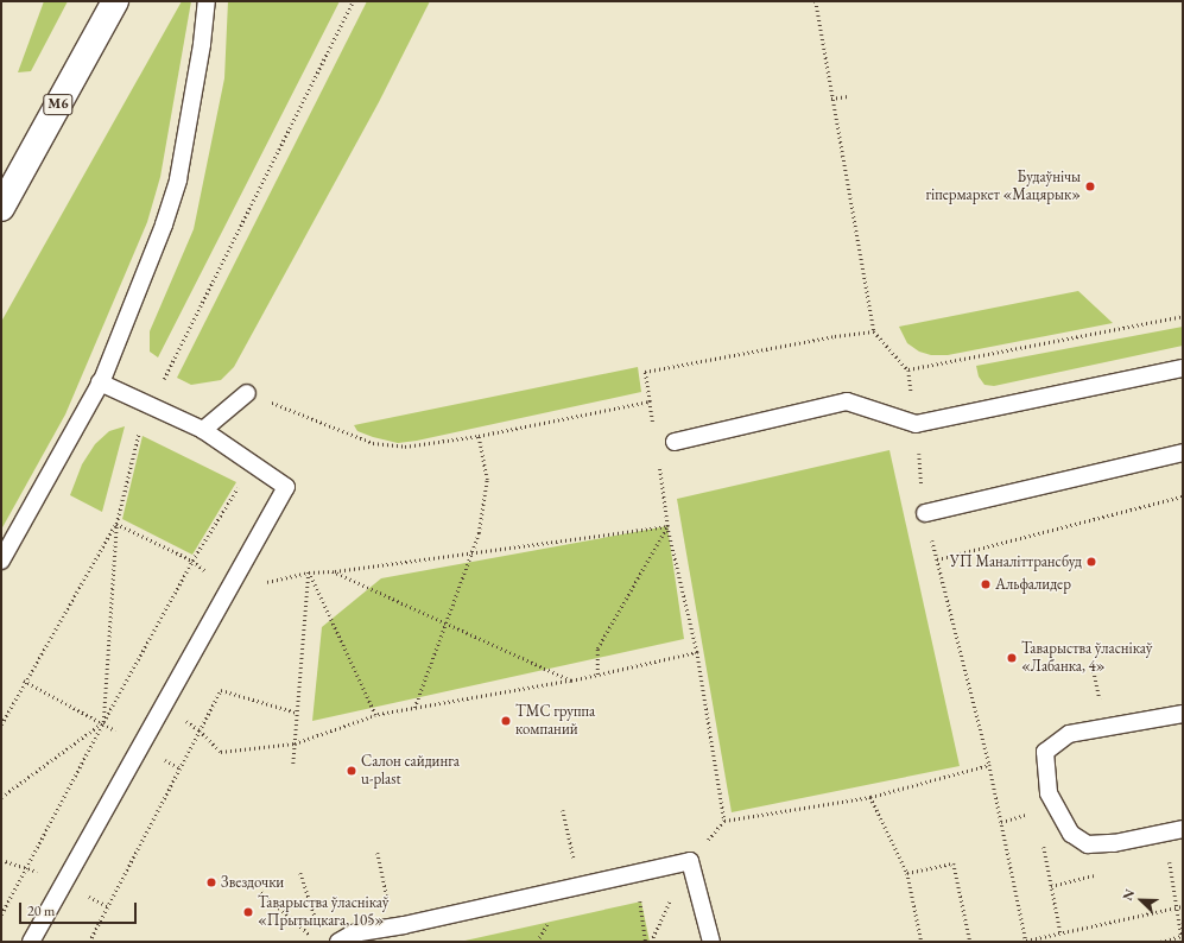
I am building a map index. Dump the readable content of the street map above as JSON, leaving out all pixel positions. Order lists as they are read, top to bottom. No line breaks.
{"streets":{"main road":["М6"]},"places":["Будаўнічы гіпермаркет «Мацярык»","УП Маналіттрансбуд","Альфалидер","Таварыства ўласнікаў «Лабанка, 4»","ТМС группа компаний","Салон сайдинга u-plast","Звездочки","Таварыства ўласнікаў «Прытыцкага, 105»"],"scale_bar":"20 m","north":"top left"}
